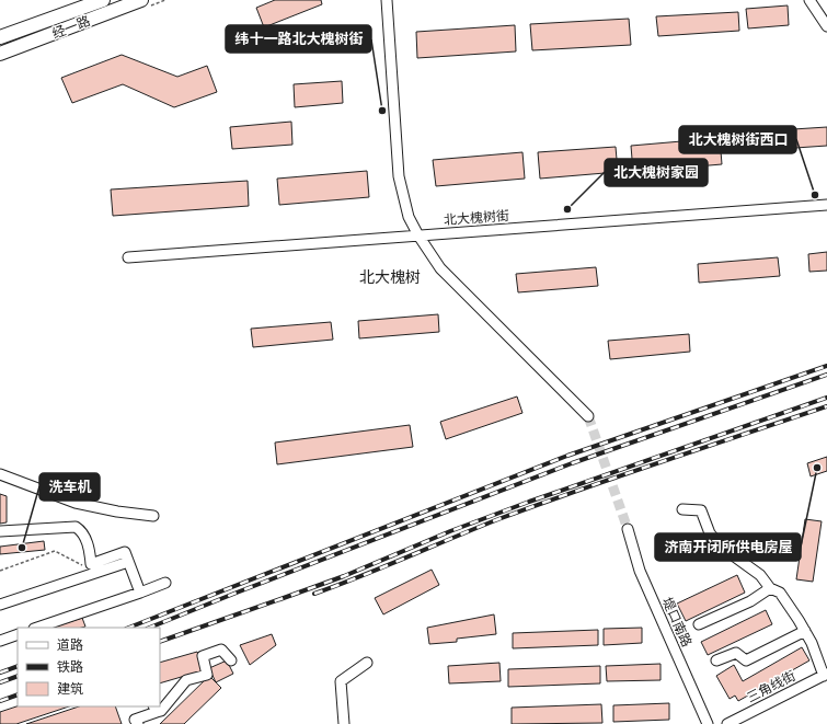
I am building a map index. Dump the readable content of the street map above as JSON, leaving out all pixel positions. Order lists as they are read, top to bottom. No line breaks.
{"streets":{"main road":["经一路"],"street":["北大槐树街","堤口南路","三角线街"]},"districts":["北大槐树"],"places":["纬十一路北大槐树街","北大槐树街西口","北大槐树家园","济南开闭所供电房屋","洗车机"],"legend":["道路","铁路","建筑"]}
